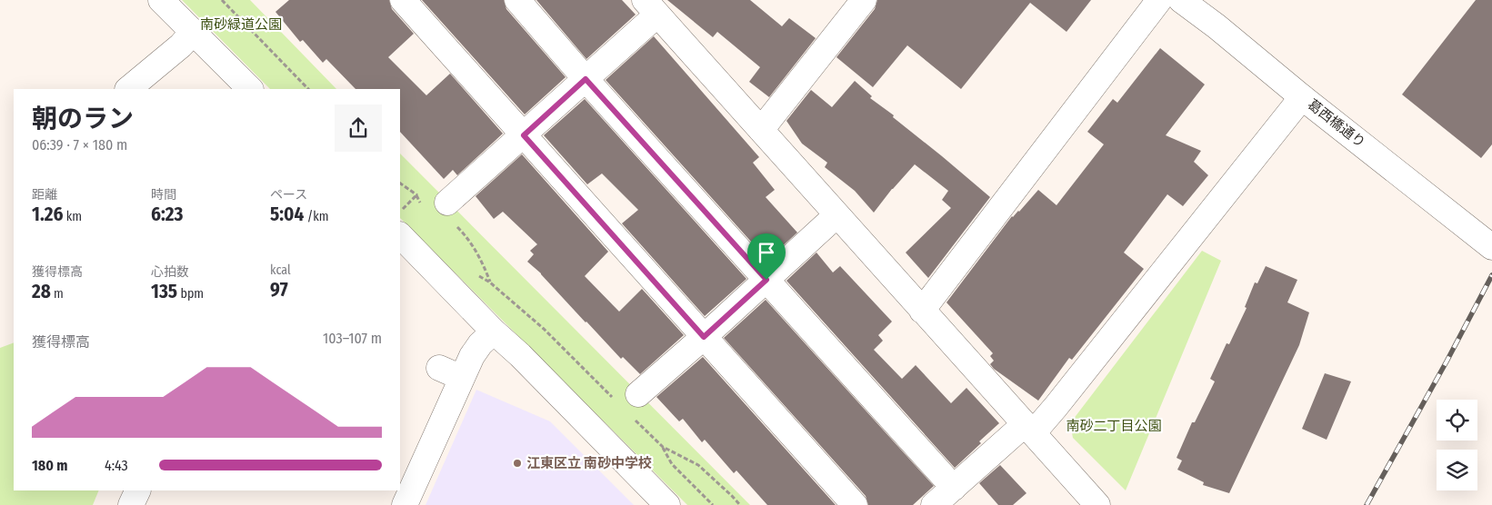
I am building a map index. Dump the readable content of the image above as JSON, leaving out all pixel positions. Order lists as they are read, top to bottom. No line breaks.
{"streets":{"street":["葛西橋通り"]},"parks":["南砂緑道公園","南砂二丁目公園"],"places":["江東区立 南砂中学校"],"page":{"heading":["朝のラン","06:39 · 7 × 180 m"],"stats":[["距離","1.26 km"],["時間","6:23"],["ペース","5:04 /km"],["獲得標高","28 m"],["心拍数","135 bpm"],["kcal","97"]],"chart":["獲得標高","103–107 m"],"list":[{"name":"180 m","note":"4:43"}]}}
